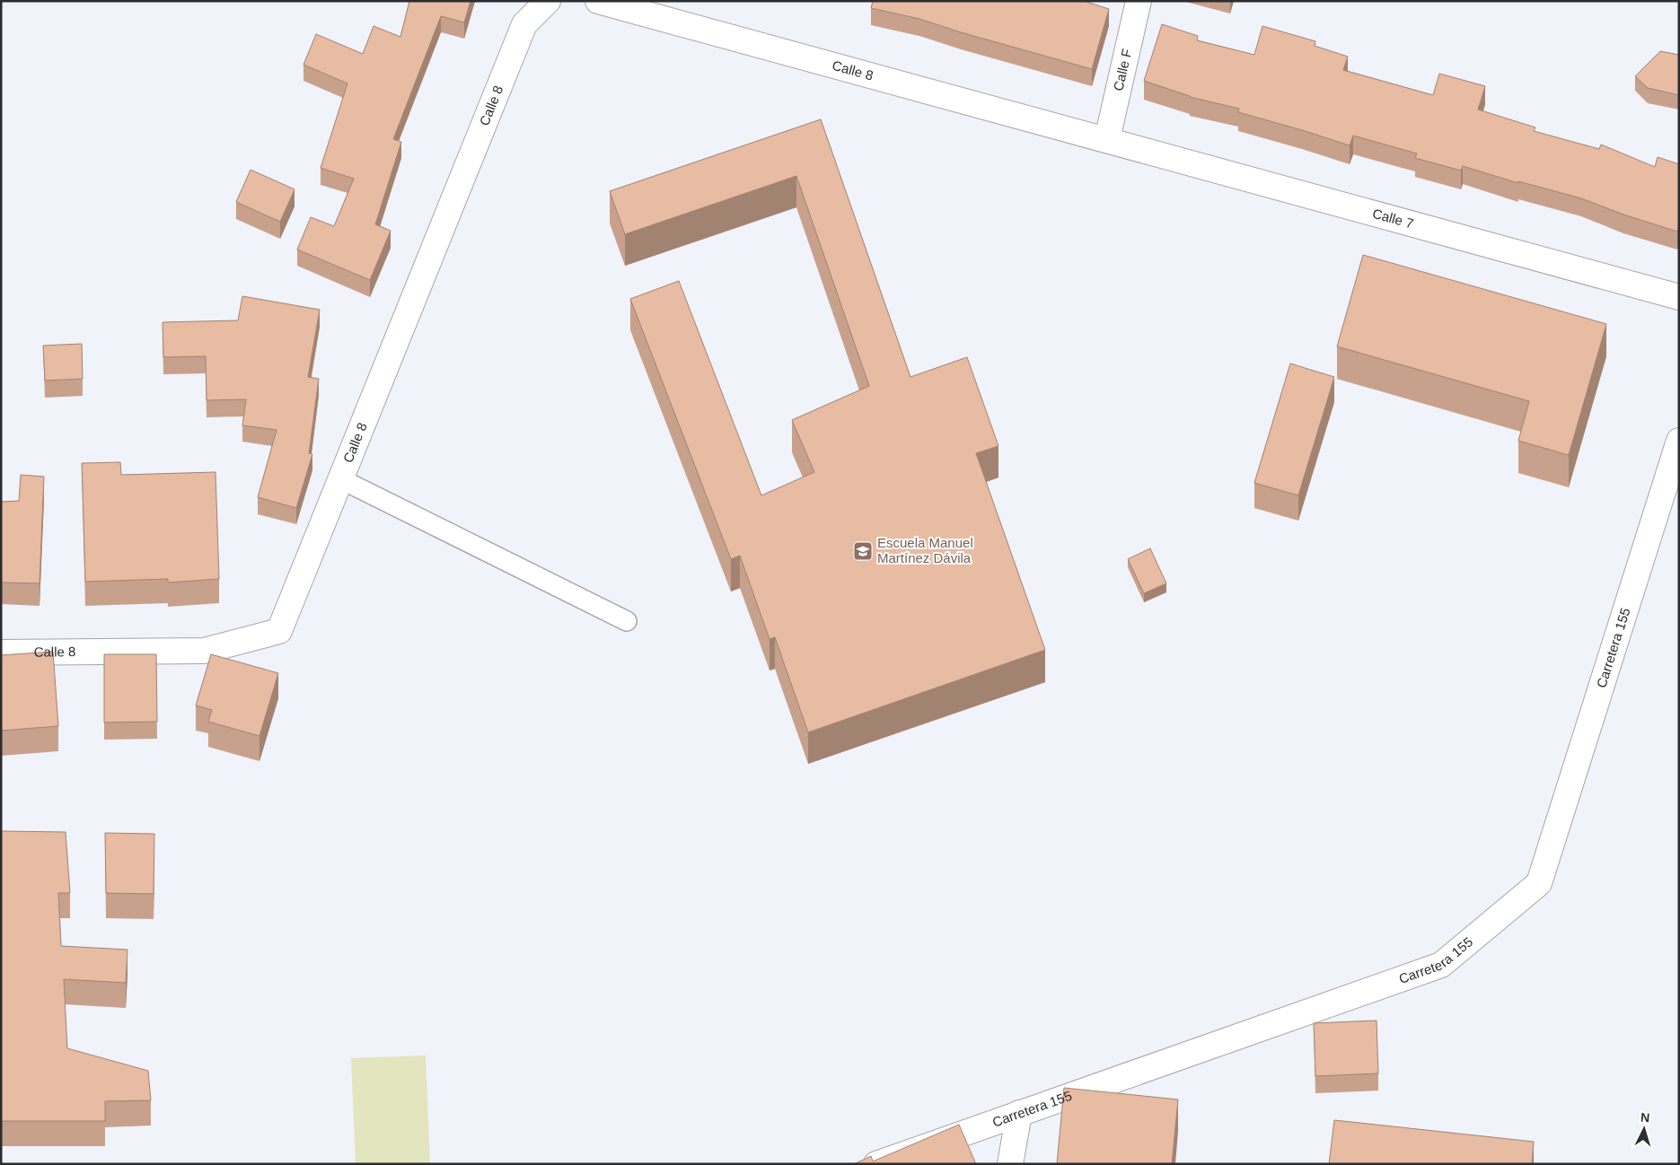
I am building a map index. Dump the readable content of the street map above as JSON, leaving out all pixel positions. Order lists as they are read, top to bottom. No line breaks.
{"streets":{"street":["Calle 8","Calle F","Calle 7","Carretera 155"]},"crossings":[["Calle 8","Calle F"],["Calle 8","Calle 7"],["Calle F","Calle 7"]],"places":{"school or university":["Escuela Manuel Martínez Dávila"]},"north":"top"}
